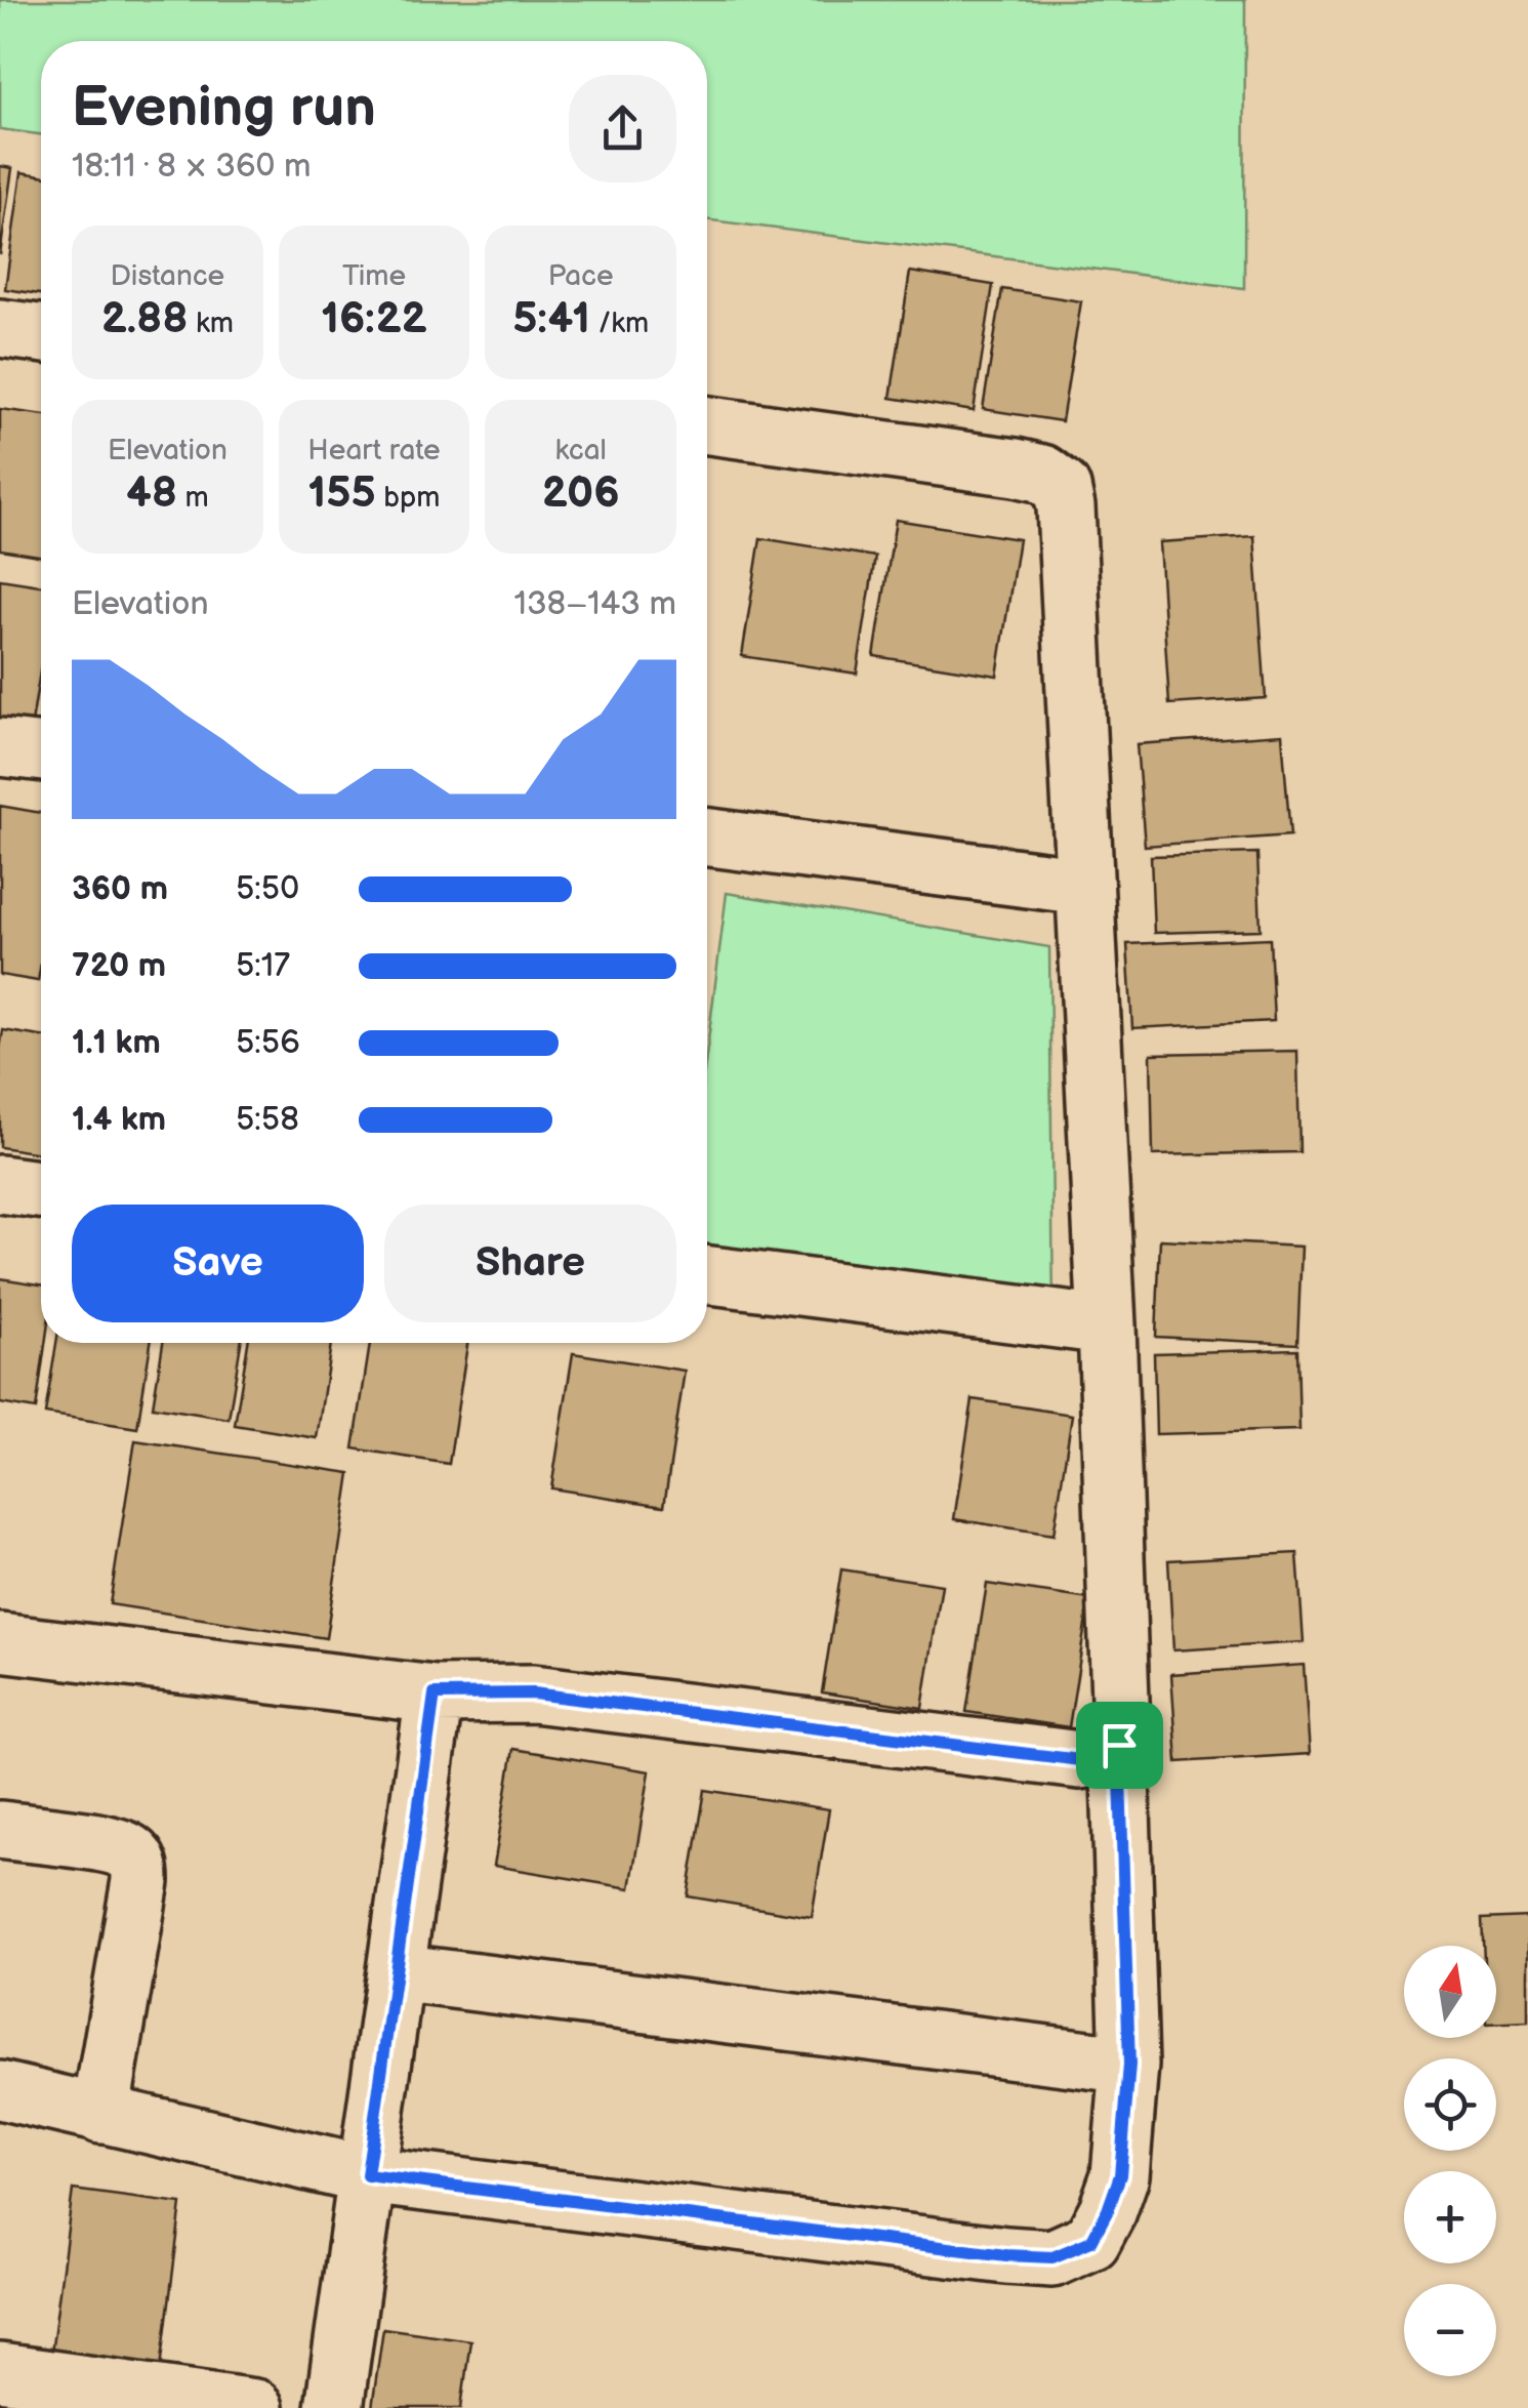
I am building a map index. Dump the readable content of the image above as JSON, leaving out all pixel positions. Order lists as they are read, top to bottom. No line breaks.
{"north":"top","page":{"heading":["Evening run","18:11 · 8 × 360 m"],"stats":[["Distance","2.88 km"],["Time","16:22"],["Pace","5:41 /km"],["Elevation","48 m"],["Heart rate","155 bpm"],["kcal","206"]],"chart":["Elevation","138–143 m"],"list":[{"name":"360 m","note":"5:50"},{"name":"720 m","note":"5:17"},{"name":"1.1 km","note":"5:56"},{"name":"1.4 km","note":"5:58"}],"buttons":["Save","Share"],"map_buttons":["+","−"]}}
